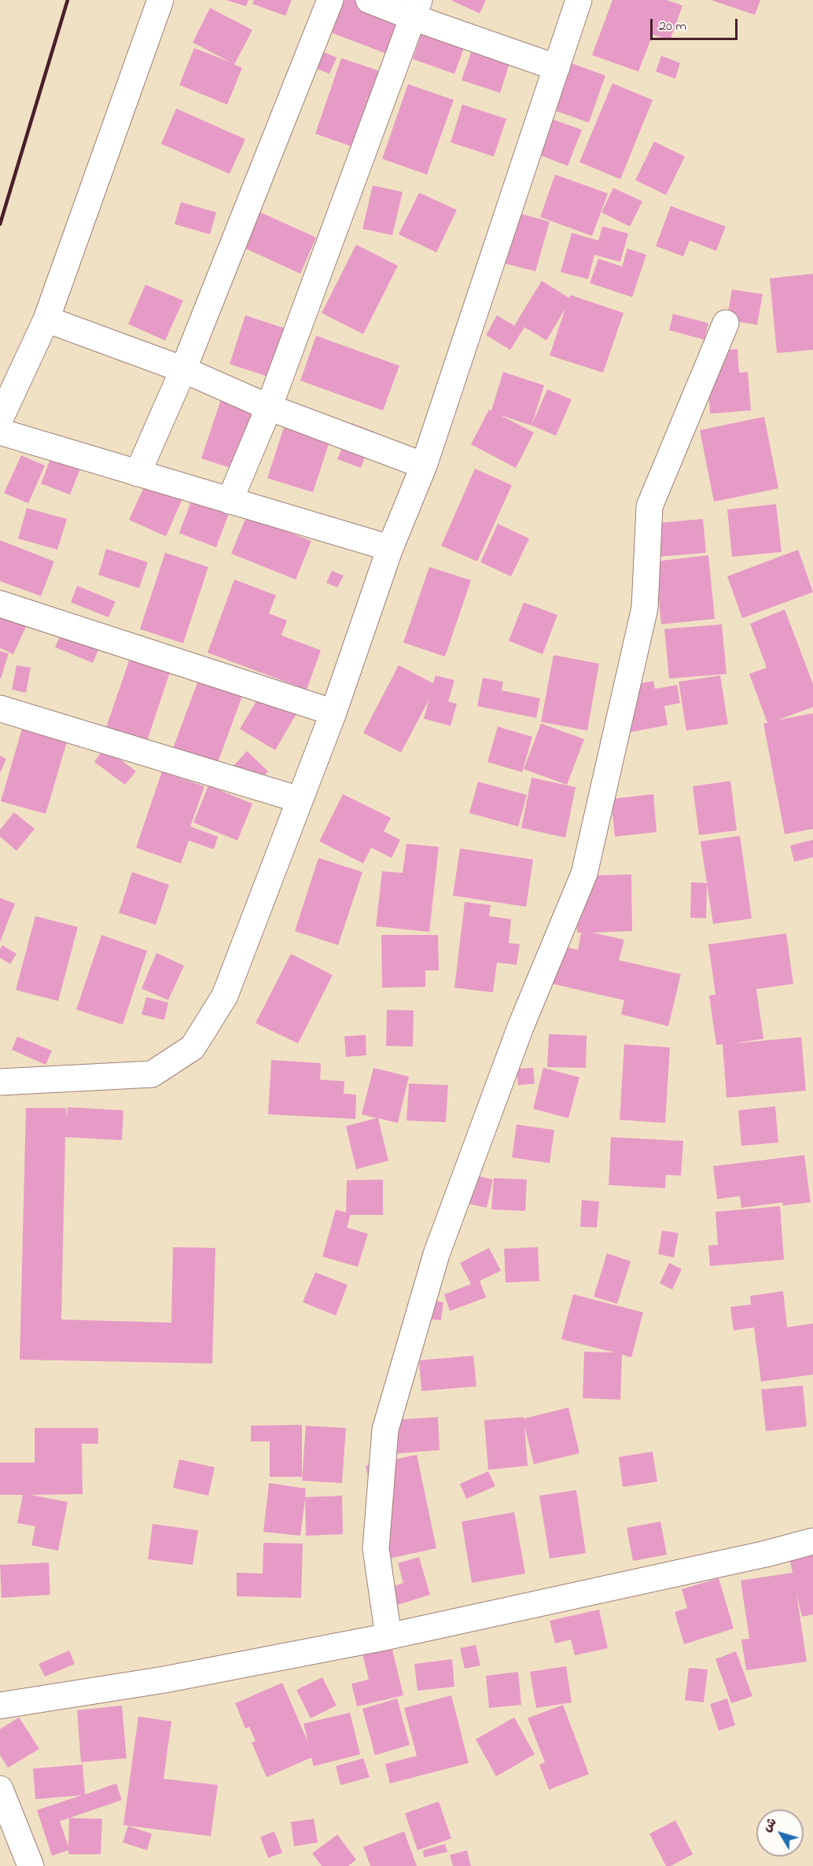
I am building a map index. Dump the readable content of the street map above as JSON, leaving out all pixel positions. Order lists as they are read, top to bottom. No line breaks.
{"scale_bar":"20 m","north":"top left"}
